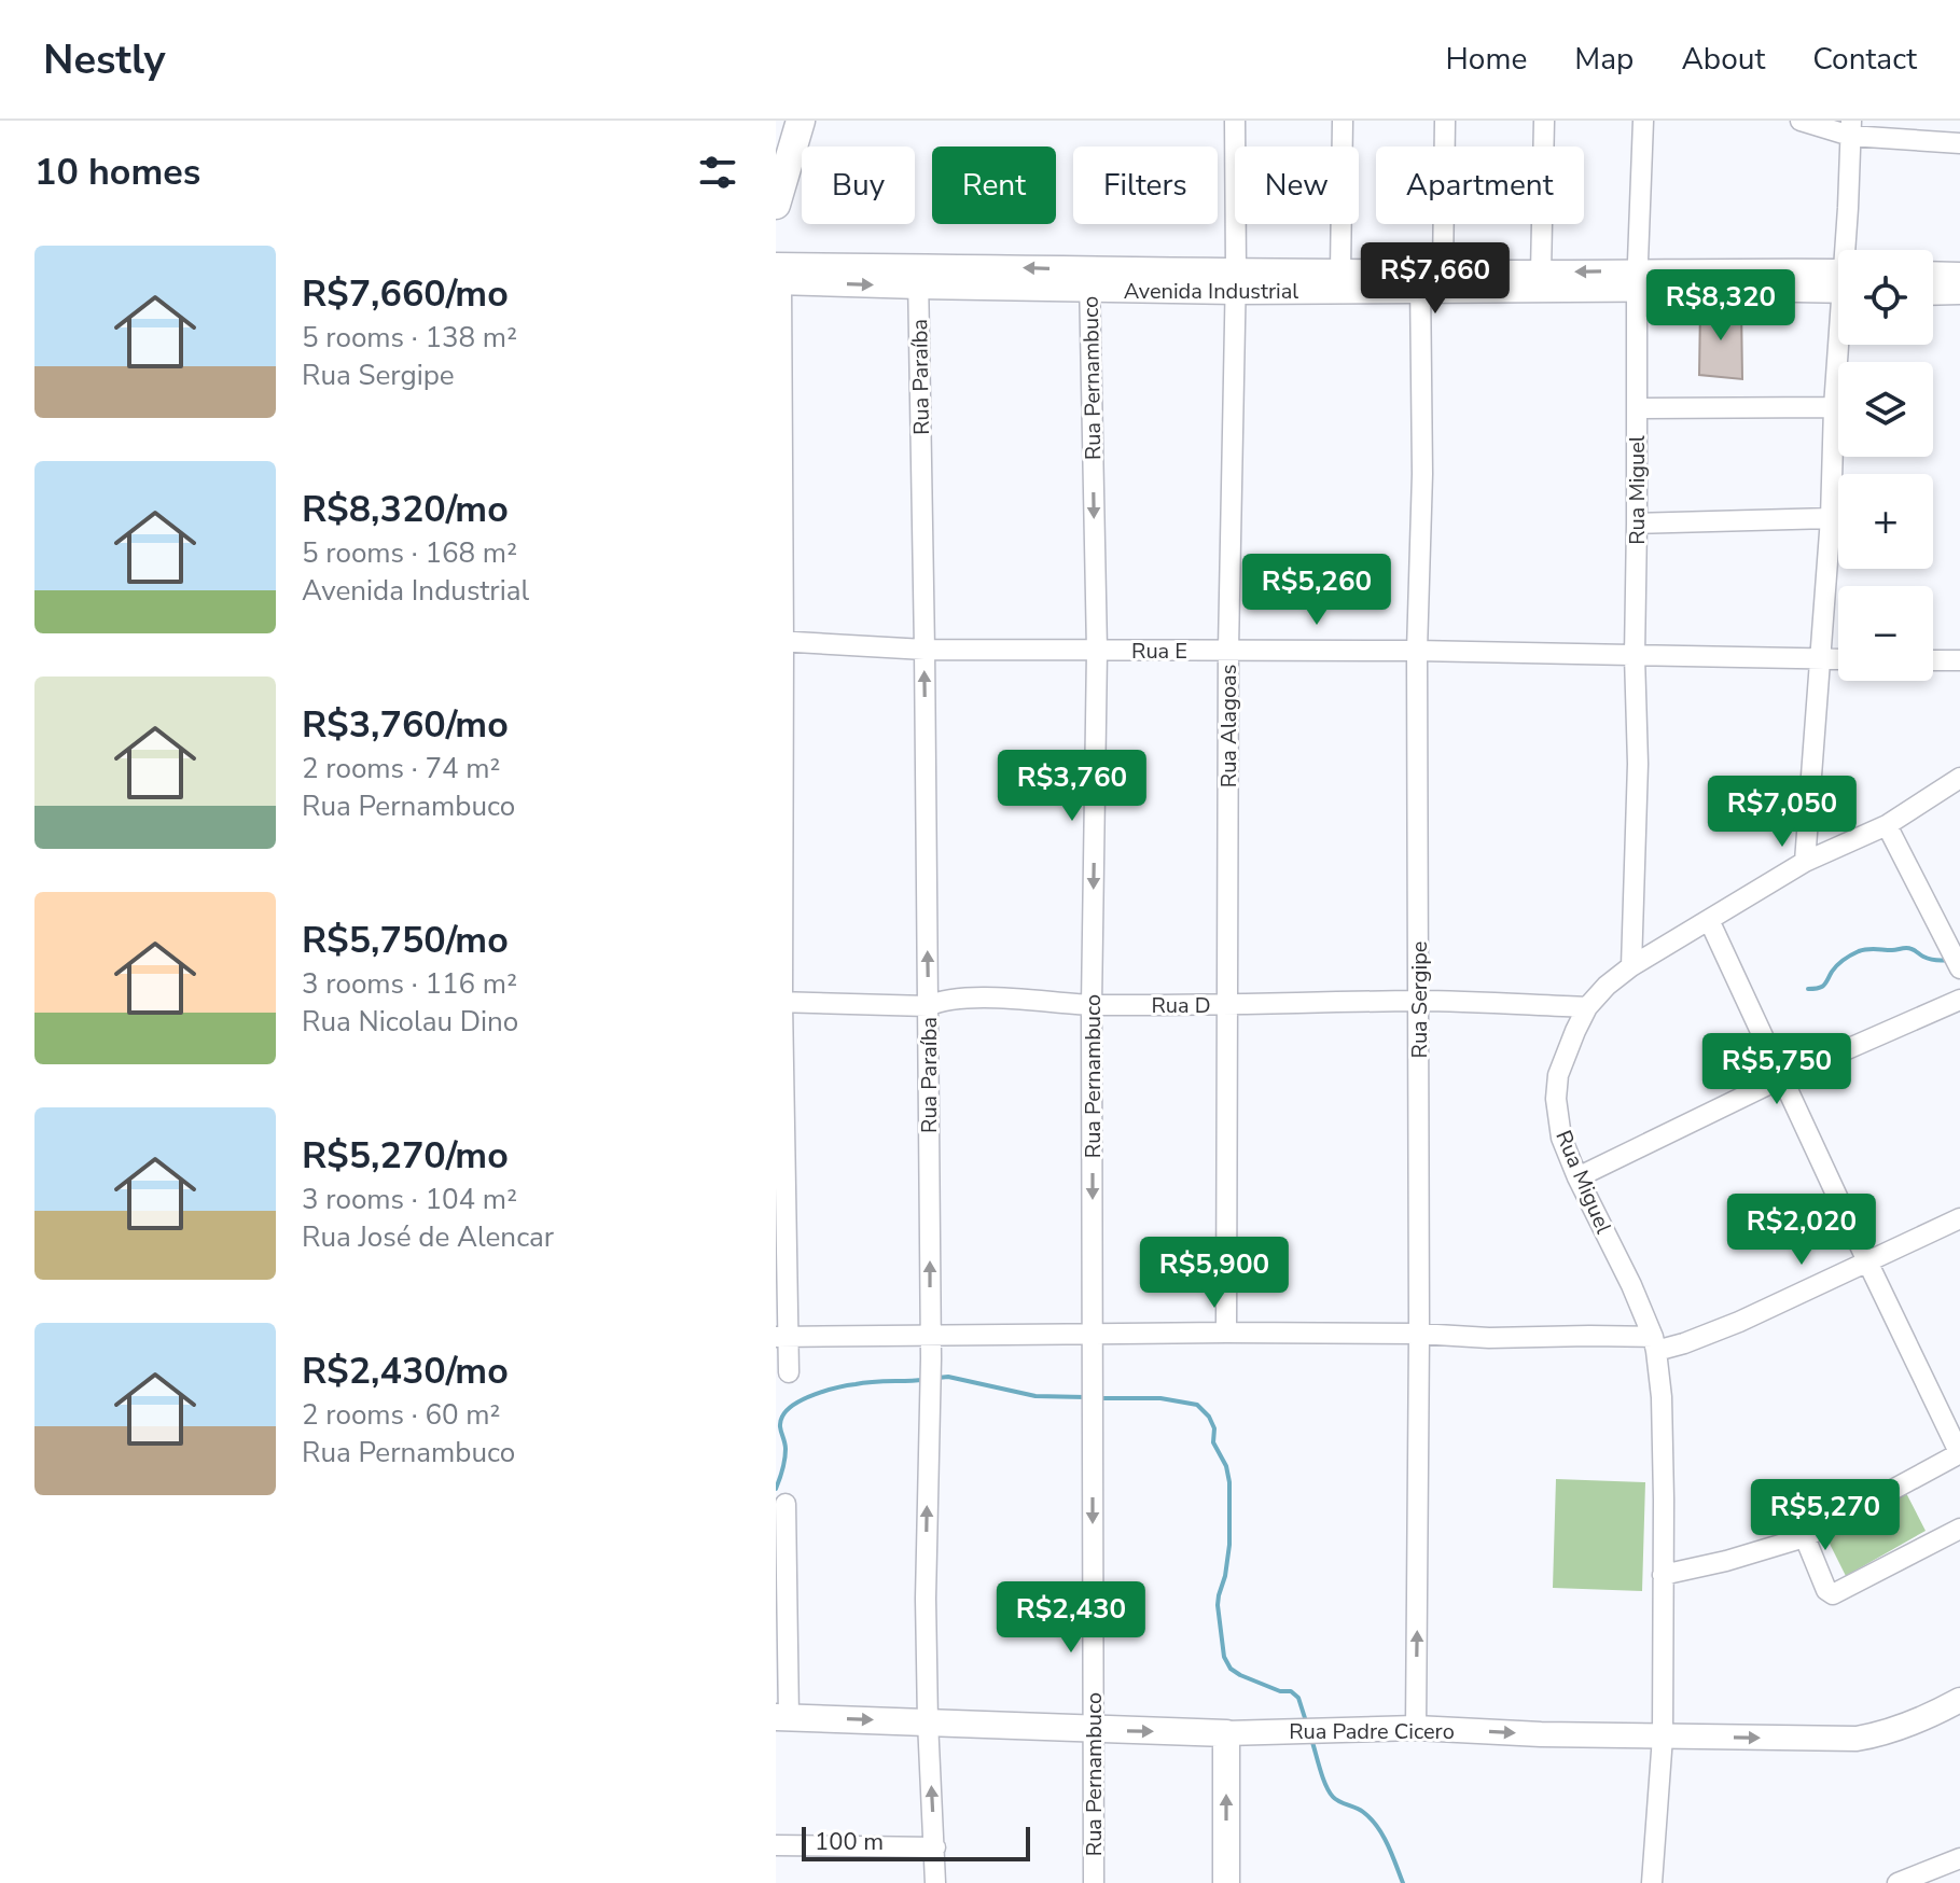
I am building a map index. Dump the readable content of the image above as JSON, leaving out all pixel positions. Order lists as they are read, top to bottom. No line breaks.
{"streets":{"main road":["Rua Padre Cicero"],"street":["Avenida Industrial","Rua Paraíba","Rua Pernambuco","Rua Miguel","Rua E","Rua Alagoas","Rua Sergipe","Rua D"]},"crossings":[["Avenida Industrial","Rua Paraíba"],["Avenida Industrial","Rua Pernambuco"],["Avenida Industrial","Rua Miguel"],["Avenida Industrial","Rua Alagoas"],["Avenida Industrial","Rua Sergipe"],["Rua Paraíba","Rua E"],["Rua Paraíba","Rua D"],["Rua Paraíba","Rua Padre Cicero"],["Rua Pernambuco","Rua E"],["Rua Pernambuco","Rua D"],["Rua Pernambuco","Rua Padre Cicero"],["Rua Miguel","Rua E"],["Rua Miguel","Rua D"],["Rua Miguel","Rua Padre Cicero"],["Rua E","Rua Alagoas"],["Rua E","Rua Sergipe"],["Rua Alagoas","Rua D"],["Rua Sergipe","Rua D"],["Rua Sergipe","Rua Padre Cicero"]],"one_way":["Rua Pernambuco"],"scale_bar":"100 m","page":{"header":"Nestly","nav":["Home","Map","About","Contact"],"heading":"10 homes","chip":["Buy","Rent","Filters","New","Apartment"],"list":[{"name":"R$7,660/mo","note":"5 rooms · 138 m² · Rua Sergipe"},{"name":"R$8,320/mo","note":"5 rooms · 168 m² · Avenida Industrial"},{"name":"R$3,760/mo","note":"2 rooms · 74 m² · Rua Pernambuco"},{"name":"R$5,750/mo","note":"3 rooms · 116 m² · Rua Nicolau Dino"},{"name":"R$5,270/mo","note":"3 rooms · 104 m² · Rua José de Alencar"},{"name":"R$2,430/mo","note":"2 rooms · 60 m² · Rua Pernambuco"}],"price":["R$7,660","R$8,320","R$5,260","R$3,760","R$7,050","R$5,750","R$2,020","R$5,900","R$5,270","R$2,430"],"map_buttons":["+","−"],"scale":"100 m"}}
